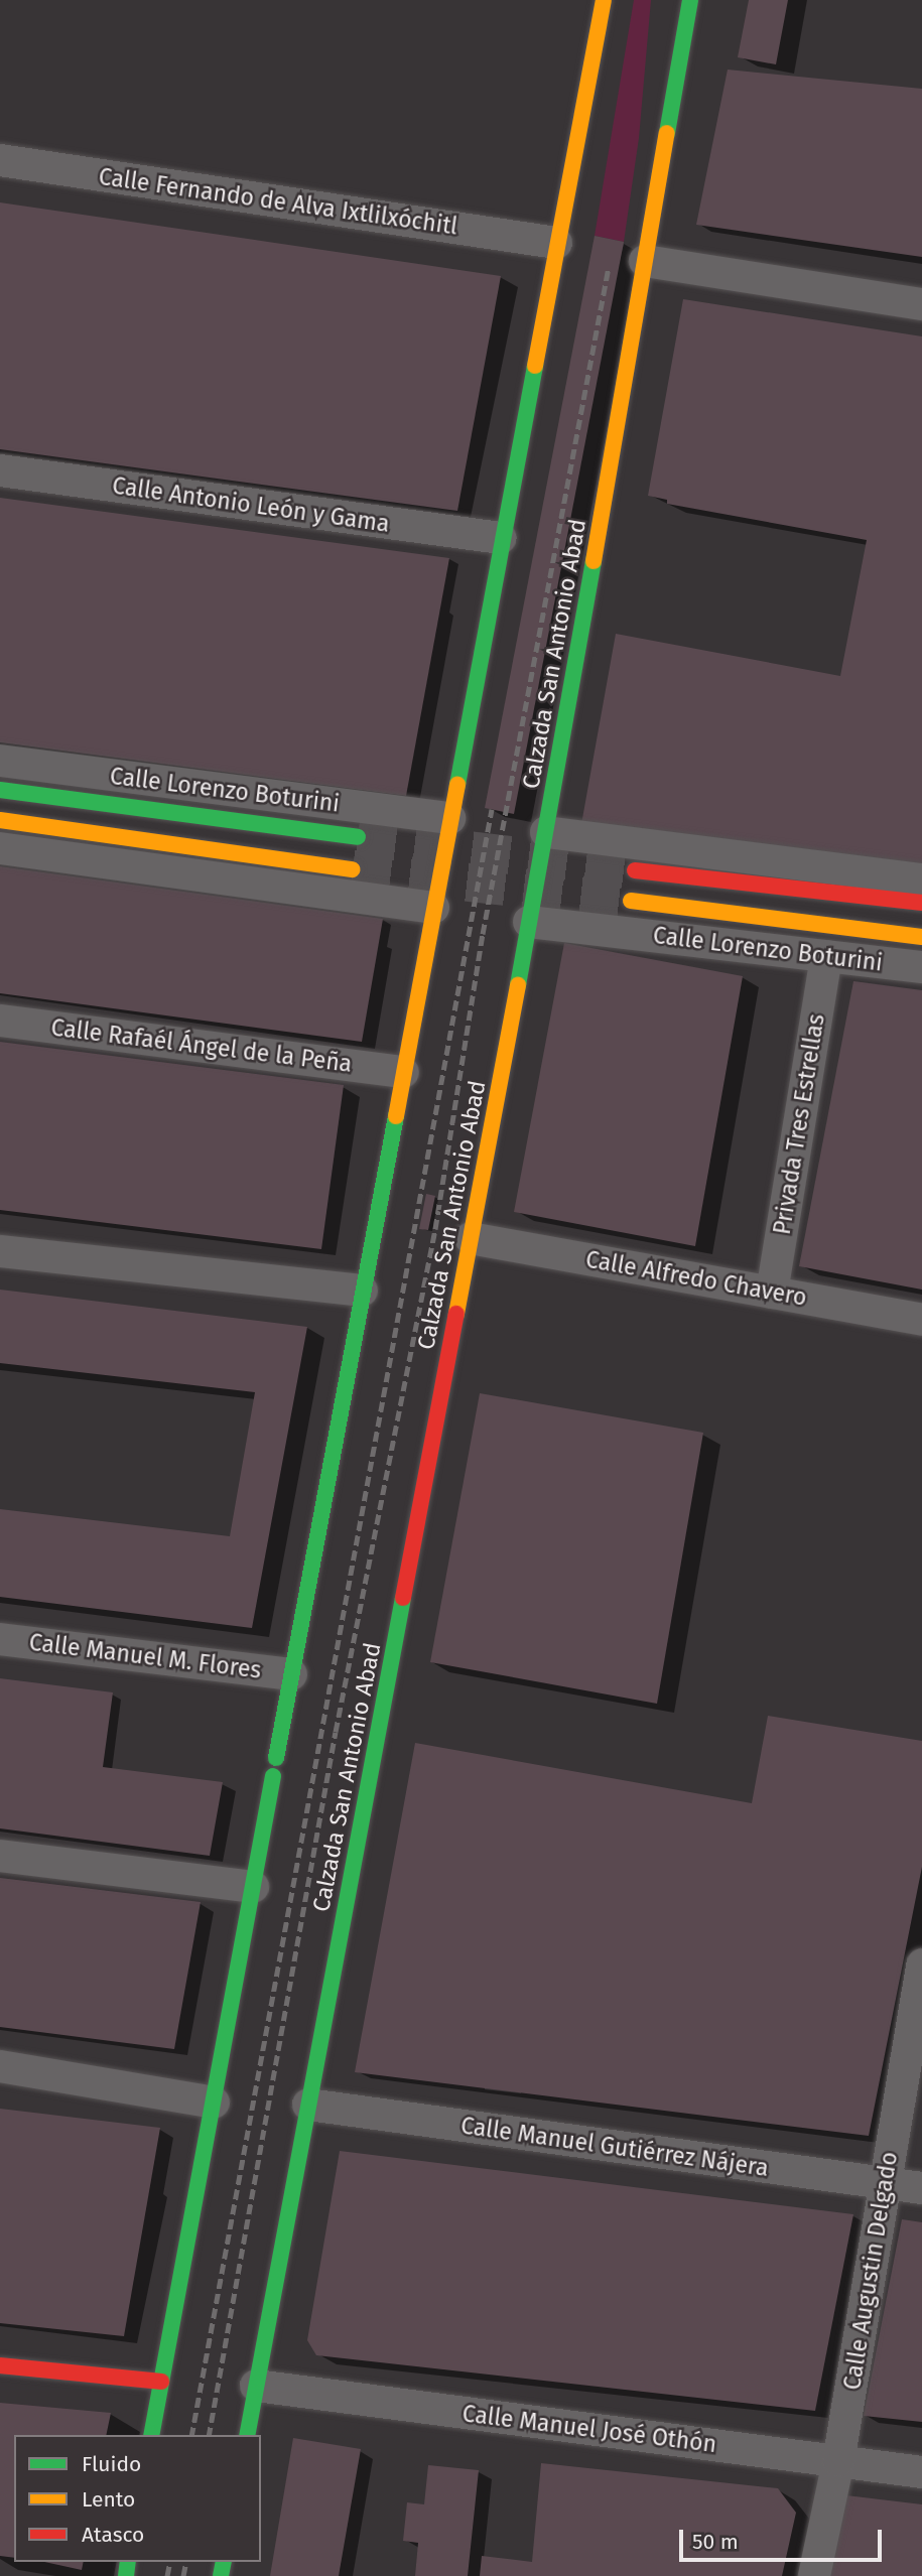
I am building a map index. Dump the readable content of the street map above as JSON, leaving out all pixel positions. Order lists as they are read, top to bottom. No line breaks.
{"streets":{"main road":["Calzada San Antonio Abad","Calle Lorenzo Boturini"],"street":["Calle Fernando de Alva Ixtlilxóchitl","Calle Antonio León y Gama","Calle Rafaél Ángel de la Peña","Privada Tres Estrellas","Calle Alfredo Chavero","Calle Manuel M. Flores","Calle Manuel Gutiérrez Nájera","Calle Augustin Delgado","Calle Manuel José Othón"]},"crossings":[["Calzada San Antonio Abad","Calle Lorenzo Boturini"],["Calzada San Antonio Abad","Calle Alfredo Chavero"],["Calzada San Antonio Abad","Calle Manuel Gutiérrez Nájera"],["Calzada San Antonio Abad","Calle Manuel José Othón"],["Calle Lorenzo Boturini","Privada Tres Estrellas"],["Privada Tres Estrellas","Calle Alfredo Chavero"],["Calle Manuel Gutiérrez Nájera","Calle Augustin Delgado"],["Calle Augustin Delgado","Calle Manuel José Othón"]],"legend":["Fluido","Lento","Atasco"],"scale_bar":"50 m"}
